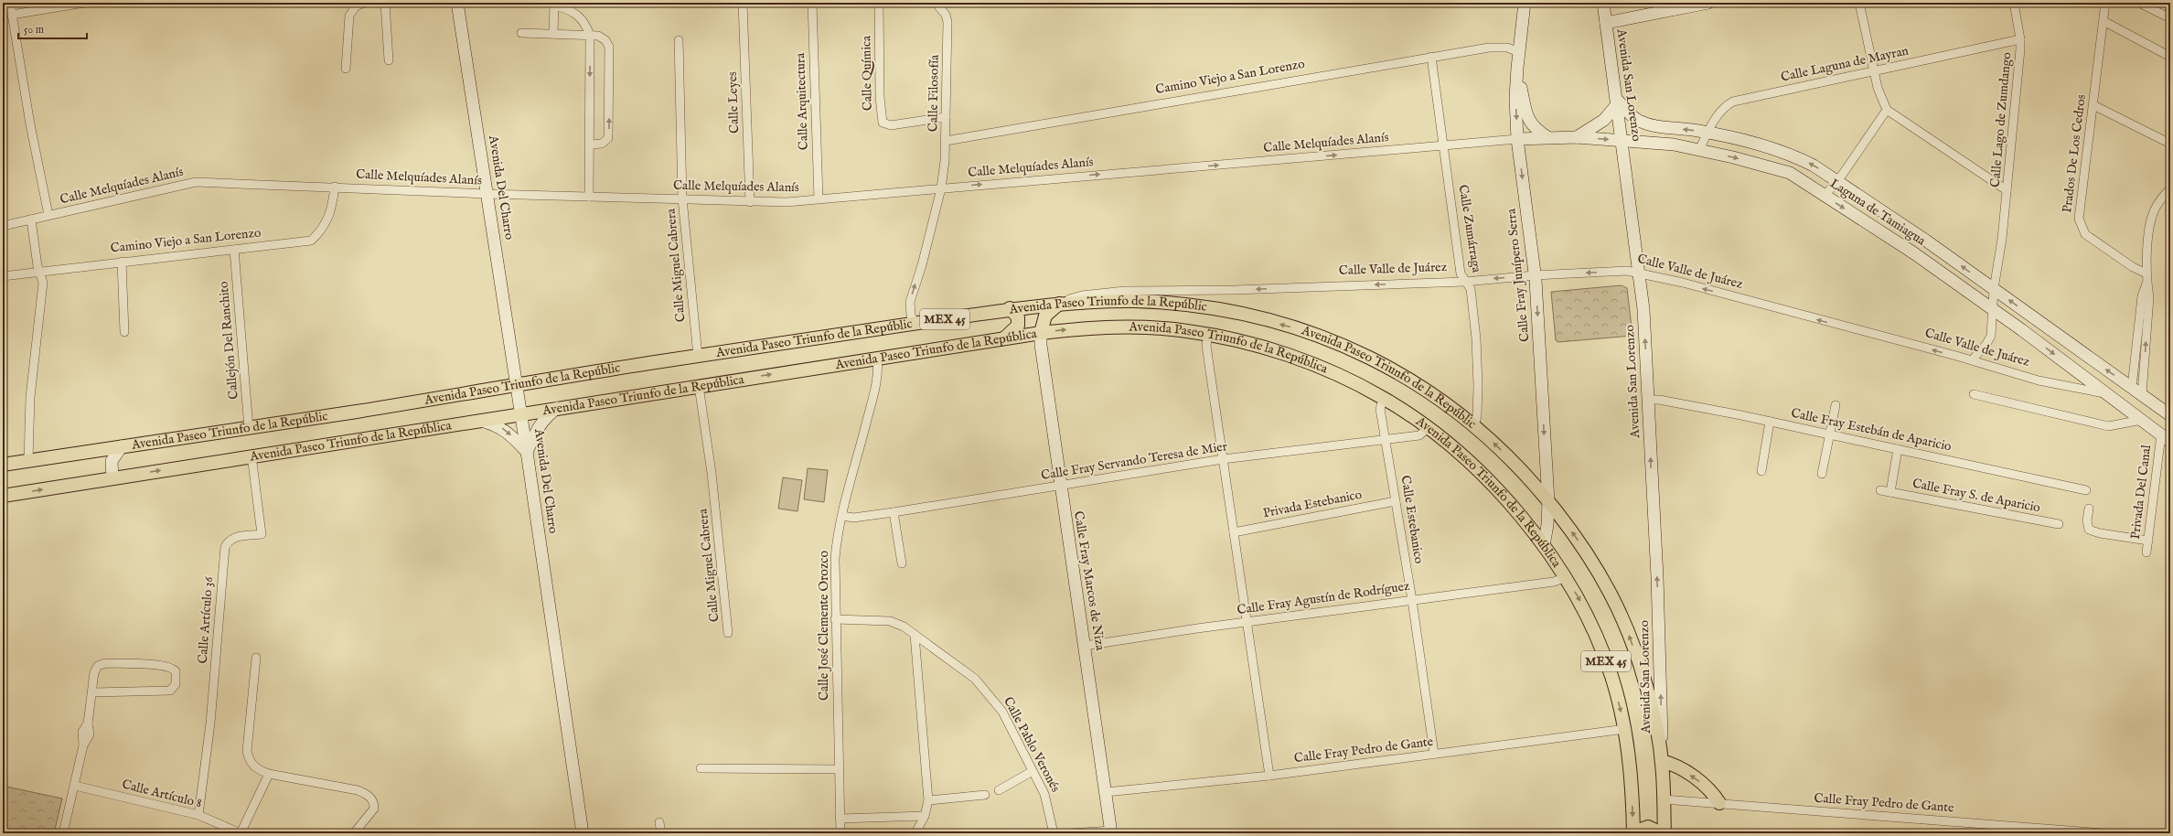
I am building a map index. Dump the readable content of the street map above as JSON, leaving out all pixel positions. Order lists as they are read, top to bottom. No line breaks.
{"streets":{"main road":["Avenida San Lorenzo","Avenida Del Charro","Laguna de Tamiagua","Calle Fray Junípero Serra","Avenida Paseo Triunfo de la Repúblic","MEX 45","Avenida Paseo Triunfo de la República","Calle Fray Marcos de Niza"],"street":["Calle Laguna de Mayran","Calle Química","Camino Viejo a San Lorenzo","Calle Filosofía","Calle Arquitectura","Calle Leyes","Calle Lago de Zumdango","Calle Melquíades Alanís","Prados De Los Cedros","Calle Zumárraga","Calle Miguel Cabrera","Calle Valle de Juárez","Callejón Del Ranchito","Calle Fray Estebán de Aparicio","Calle Fray Servando Teresa de Mier","Privada Del Canal","Calle Fray S. de Aparicio","Privada Estebanico","Calle Estebanico","Calle Fray Agustín de Rodríguez","Calle Artículo 36","Calle José Clemente Orozco","Calle Pablo Veronés","Calle Fray Pedro de Gante","Calle Artículo 8"]},"crossings":[["Calle Laguna de Mayran","Calle Lago de Zumdango"],["Calle Laguna de Mayran","Laguna de Tamiagua"],["Calle Química","Calle Filosofía"],["Camino Viejo a San Lorenzo","Calle Filosofía"],["Camino Viejo a San Lorenzo","Calle Melquíades Alanís"],["Camino Viejo a San Lorenzo","Calle Zumárraga"],["Camino Viejo a San Lorenzo","Calle Fray Junípero Serra"],["Camino Viejo a San Lorenzo","Callejón Del Ranchito"],["Avenida San Lorenzo","Laguna de Tamiagua"],["Avenida San Lorenzo","Calle Valle de Juárez"],["Avenida San Lorenzo","Avenida Paseo Triunfo de la Repúblic"],["Avenida San Lorenzo","MEX 45"],["Avenida San Lorenzo","Calle Fray Estebán de Aparicio"],["Calle Filosofía","Calle Melquíades Alanís"],["Calle Arquitectura","Calle Melquíades Alanís"],["Calle Leyes","Calle Melquíades Alanís"],["Calle Lago de Zumdango","Laguna de Tamiagua"],["Calle Lago de Zumdango","Calle Valle de Juárez"],["Calle Melquíades Alanís","Avenida Del Charro"],["Calle Melquíades Alanís","Laguna de Tamiagua"],["Calle Melquíades Alanís","Calle Zumárraga"],["Calle Melquíades Alanís","Calle Miguel Cabrera"],["Calle Melquíades Alanís","Calle Fray Junípero Serra"],["Avenida Del Charro","Avenida Paseo Triunfo de la Repúblic"],["Avenida Del Charro","Avenida Paseo Triunfo de la República"],["Laguna de Tamiagua","Calle Valle de Juárez"],["Laguna de Tamiagua","Calle Fray Junípero Serra"],["Laguna de Tamiagua","Privada Del Canal"],["Calle Zumárraga","Calle Valle de Juárez"],["Calle Zumárraga","Avenida Paseo Triunfo de la Repúblic"],["Calle Miguel Cabrera","Avenida Paseo Triunfo de la Repúblic"],["Calle Miguel Cabrera","Avenida Paseo Triunfo de la República"],["Calle Valle de Juárez","Calle Fray Junípero Serra"],["Calle Valle de Juárez","Avenida Paseo Triunfo de la Repúblic"],["Calle Fray Junípero Serra","Avenida Paseo Triunfo de la Repúblic"],["Calle Fray Junípero Serra","Avenida Paseo Triunfo de la República"],["Avenida Paseo Triunfo de la Repúblic","MEX 45"],["Avenida Paseo Triunfo de la Repúblic","Callejón Del Ranchito"],["MEX 45","Calle Fray Pedro de Gante"],["Avenida Paseo Triunfo de la República","Calle Fray Servando Teresa de Mier"],["Avenida Paseo Triunfo de la República","Calle Estebanico"],["Avenida Paseo Triunfo de la República","Calle Fray Marcos de Niza"],["Avenida Paseo Triunfo de la República","Calle Fray Agustín de Rodríguez"],["Avenida Paseo Triunfo de la República","Calle Artículo 36"],["Avenida Paseo Triunfo de la República","Calle José Clemente Orozco"],["Avenida Paseo Triunfo de la República","Calle Fray Pedro de Gante"],["Calle Fray Servando Teresa de Mier","Calle Estebanico"],["Calle Fray Servando Teresa de Mier","Calle Fray Marcos de Niza"],["Calle Fray Servando Teresa de Mier","Calle José Clemente Orozco"],["Privada Estebanico","Calle Estebanico"],["Calle Estebanico","Calle Fray Agustín de Rodríguez"],["Calle Estebanico","Calle Fray Pedro de Gante"],["Calle Fray Marcos de Niza","Calle Fray Agustín de Rodríguez"],["Calle Fray Marcos de Niza","Calle Fray Pedro de Gante"],["Calle Artículo 36","Calle Artículo 8"],["Calle José Clemente Orozco","Calle Pablo Veronés"]],"one_way":["Avenida San Lorenzo","Calle Valle de Juárez","Calle Fray Junípero Serra","Avenida Paseo Triunfo de la Repúblic"],"scale_bar":"50 m"}
